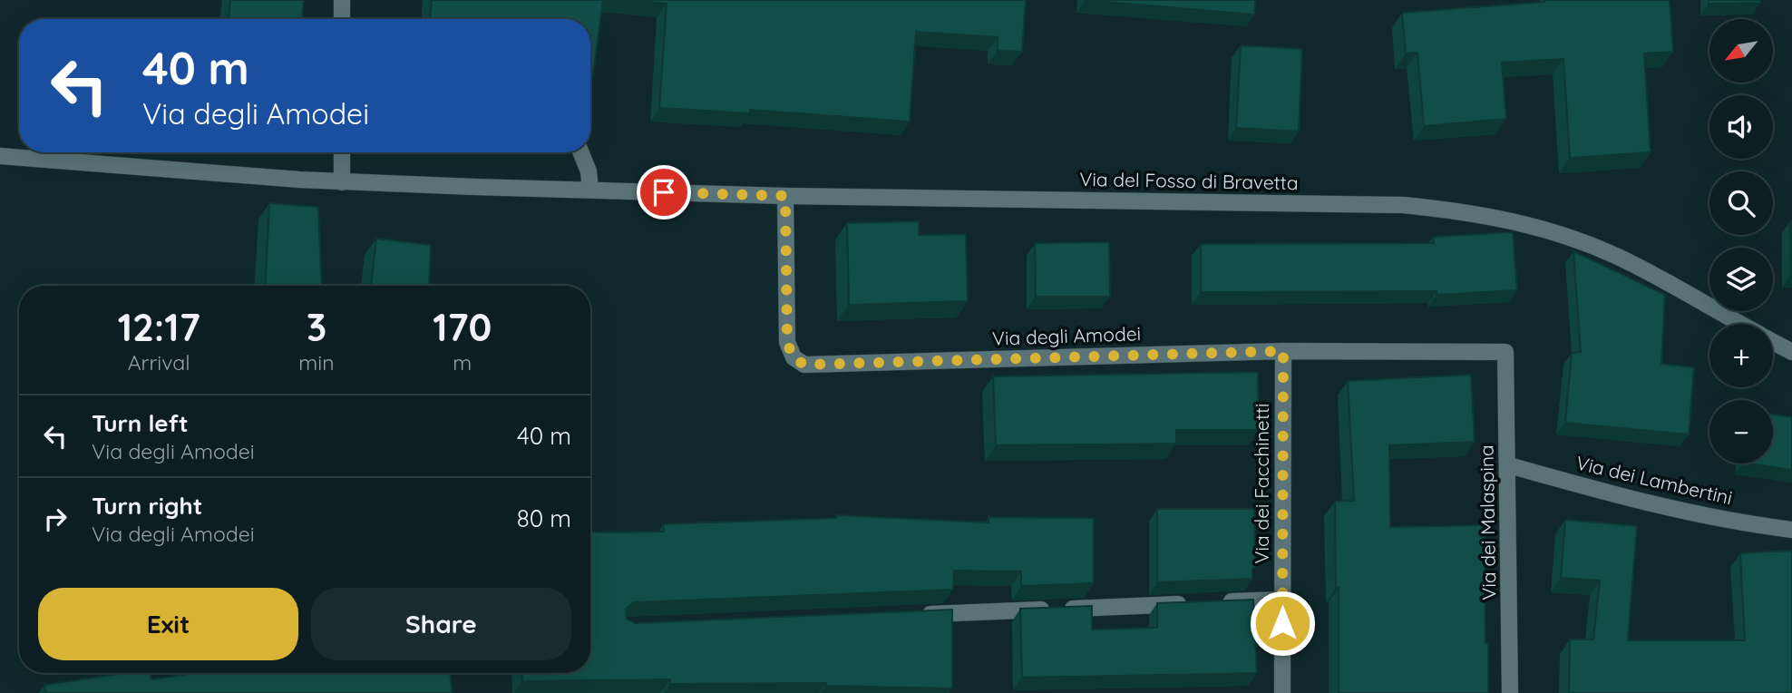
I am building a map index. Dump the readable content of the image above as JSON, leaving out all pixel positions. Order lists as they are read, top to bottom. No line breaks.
{"streets":{"street":["Via del Fosso di Bravetta","Via degli Amodei","Via dei Lambertini","Via dei Facchinetti","Via dei Malaspina"]},"crossings":[["Via del Fosso di Bravetta","Via degli Amodei"],["Via degli Amodei","Via dei Facchinetti"],["Via degli Amodei","Via dei Malaspina"],["Via dei Lambertini","Via dei Malaspina"]],"north":"bottom left","page":{"map_buttons":["+","−"],"turn":["40 m","Via degli Amodei"],"eta":["12:17","Arrival","3","min","170","m"],"list":[{"name":"Turn left","note":"Via degli Amodei","value":"40 m"},{"name":"Turn right","note":"Via degli Amodei","value":"80 m"}],"buttons":["Exit","Share"]}}
